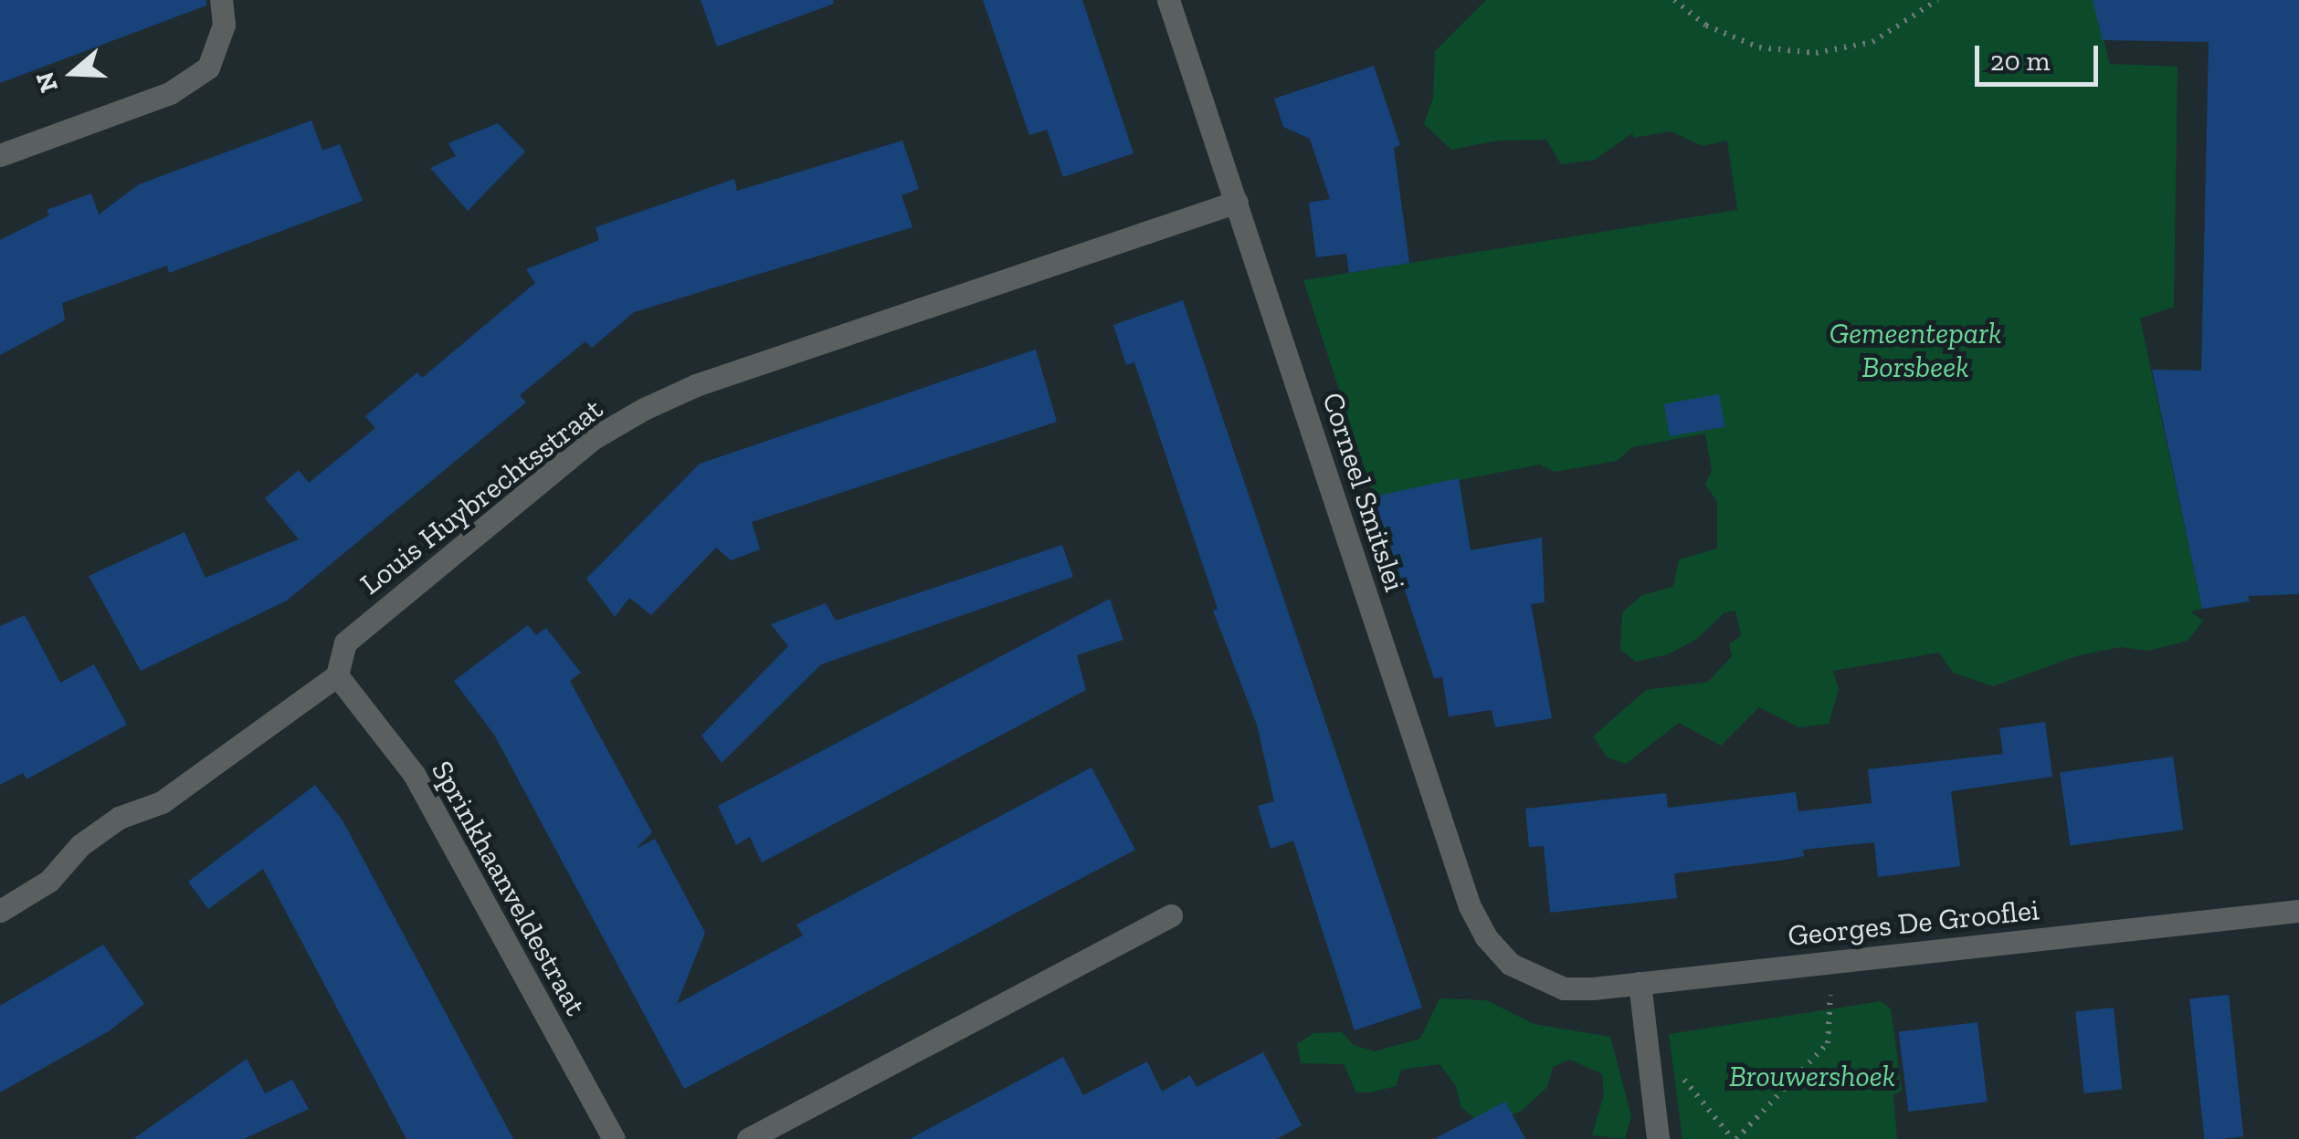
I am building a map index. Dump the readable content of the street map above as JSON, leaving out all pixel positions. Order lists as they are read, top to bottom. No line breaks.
{"streets":{"street":["Corneel Smitslei","Louis Huybrechtsstraat","Sprinkhaanveldestraat","Georges De Grooflei"]},"crossings":[["Corneel Smitslei","Louis Huybrechtsstraat"],["Corneel Smitslei","Georges De Grooflei"],["Louis Huybrechtsstraat","Sprinkhaanveldestraat"]],"parks":["Gemeentepark Borsbeek","Brouwershoek"],"scale_bar":"20 m","north":"left"}
